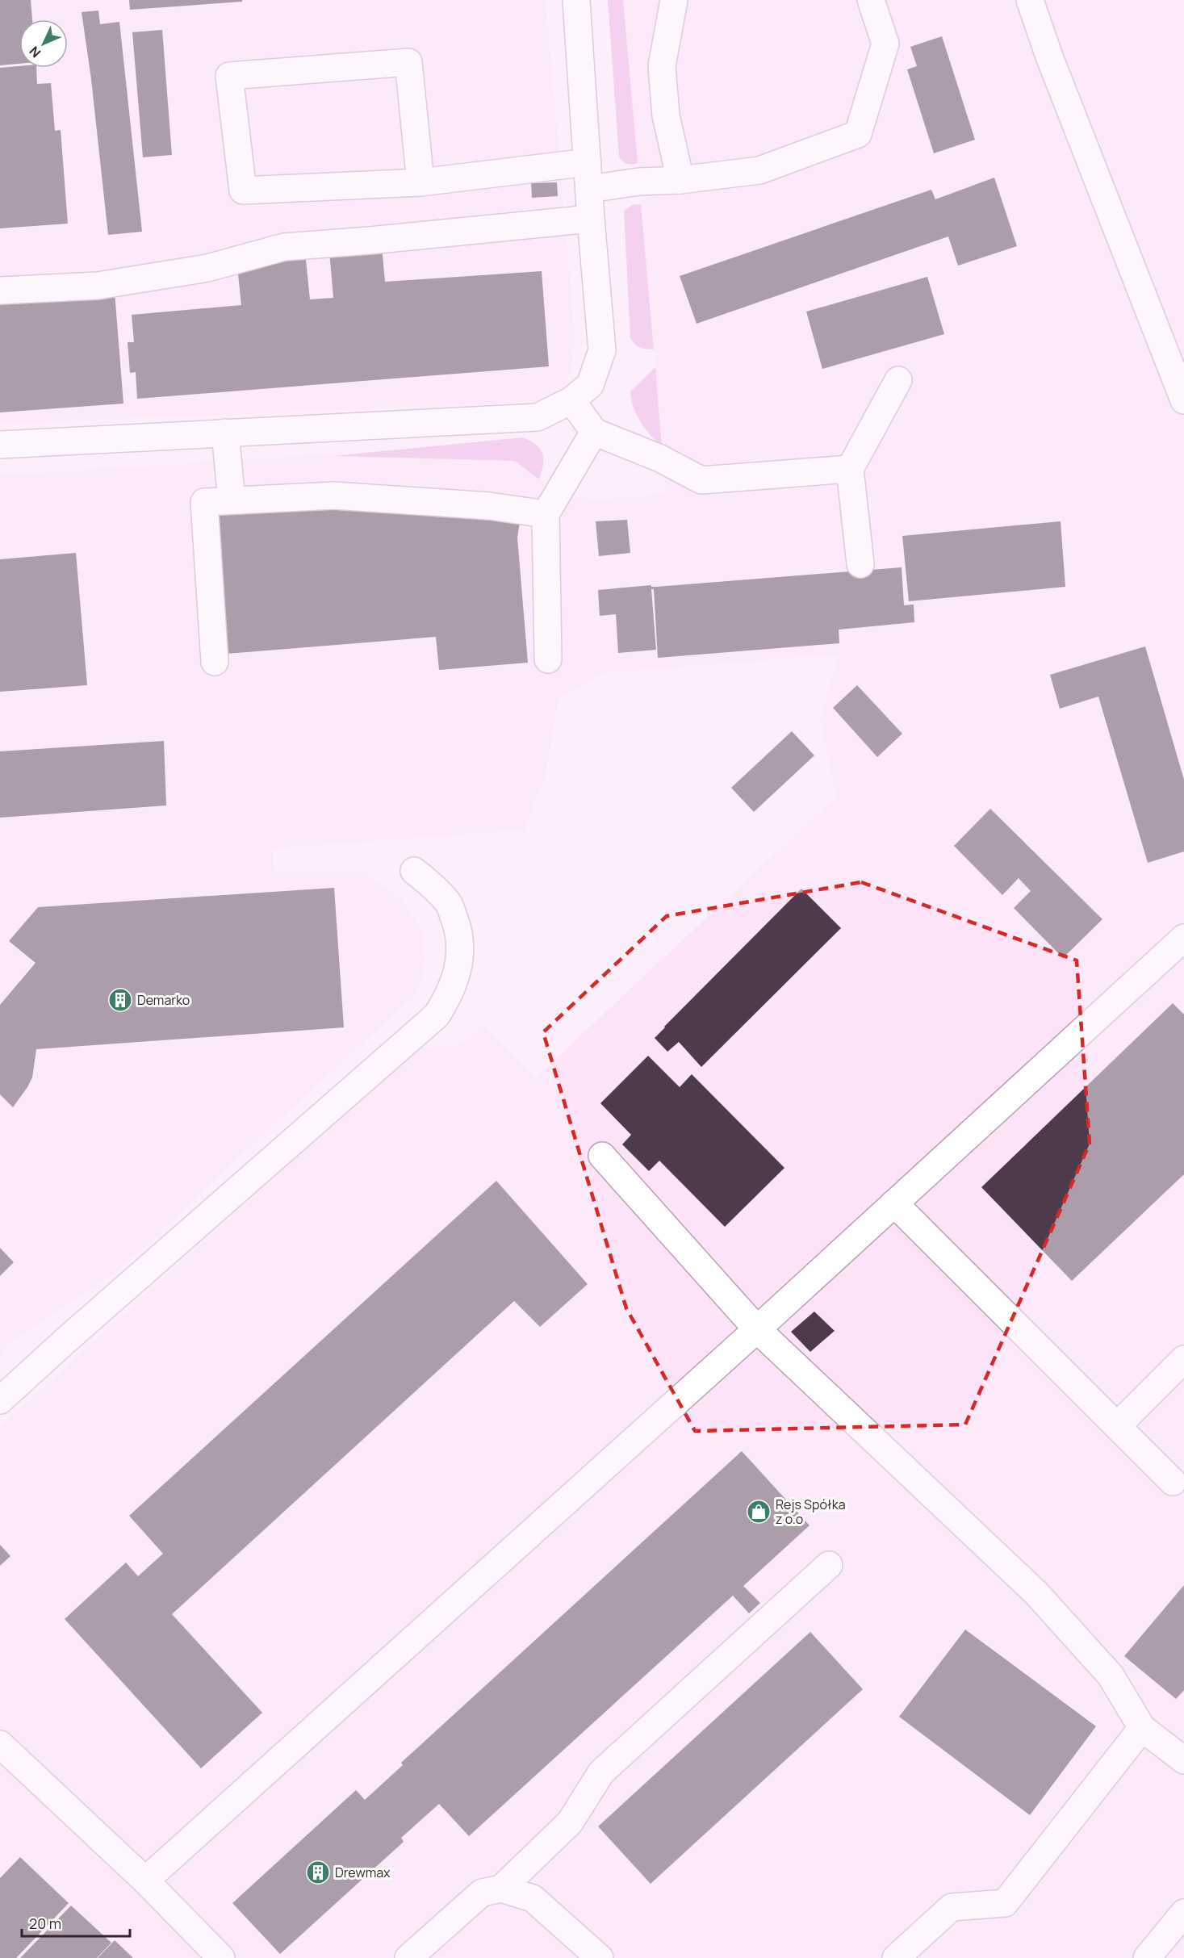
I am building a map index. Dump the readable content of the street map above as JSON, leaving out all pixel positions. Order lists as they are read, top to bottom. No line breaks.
{"places":{"building":["Demarko","Drewmax"],"shop":["Rejs Spółka z o.o"]},"scale_bar":"20 m","north":"bottom left"}
